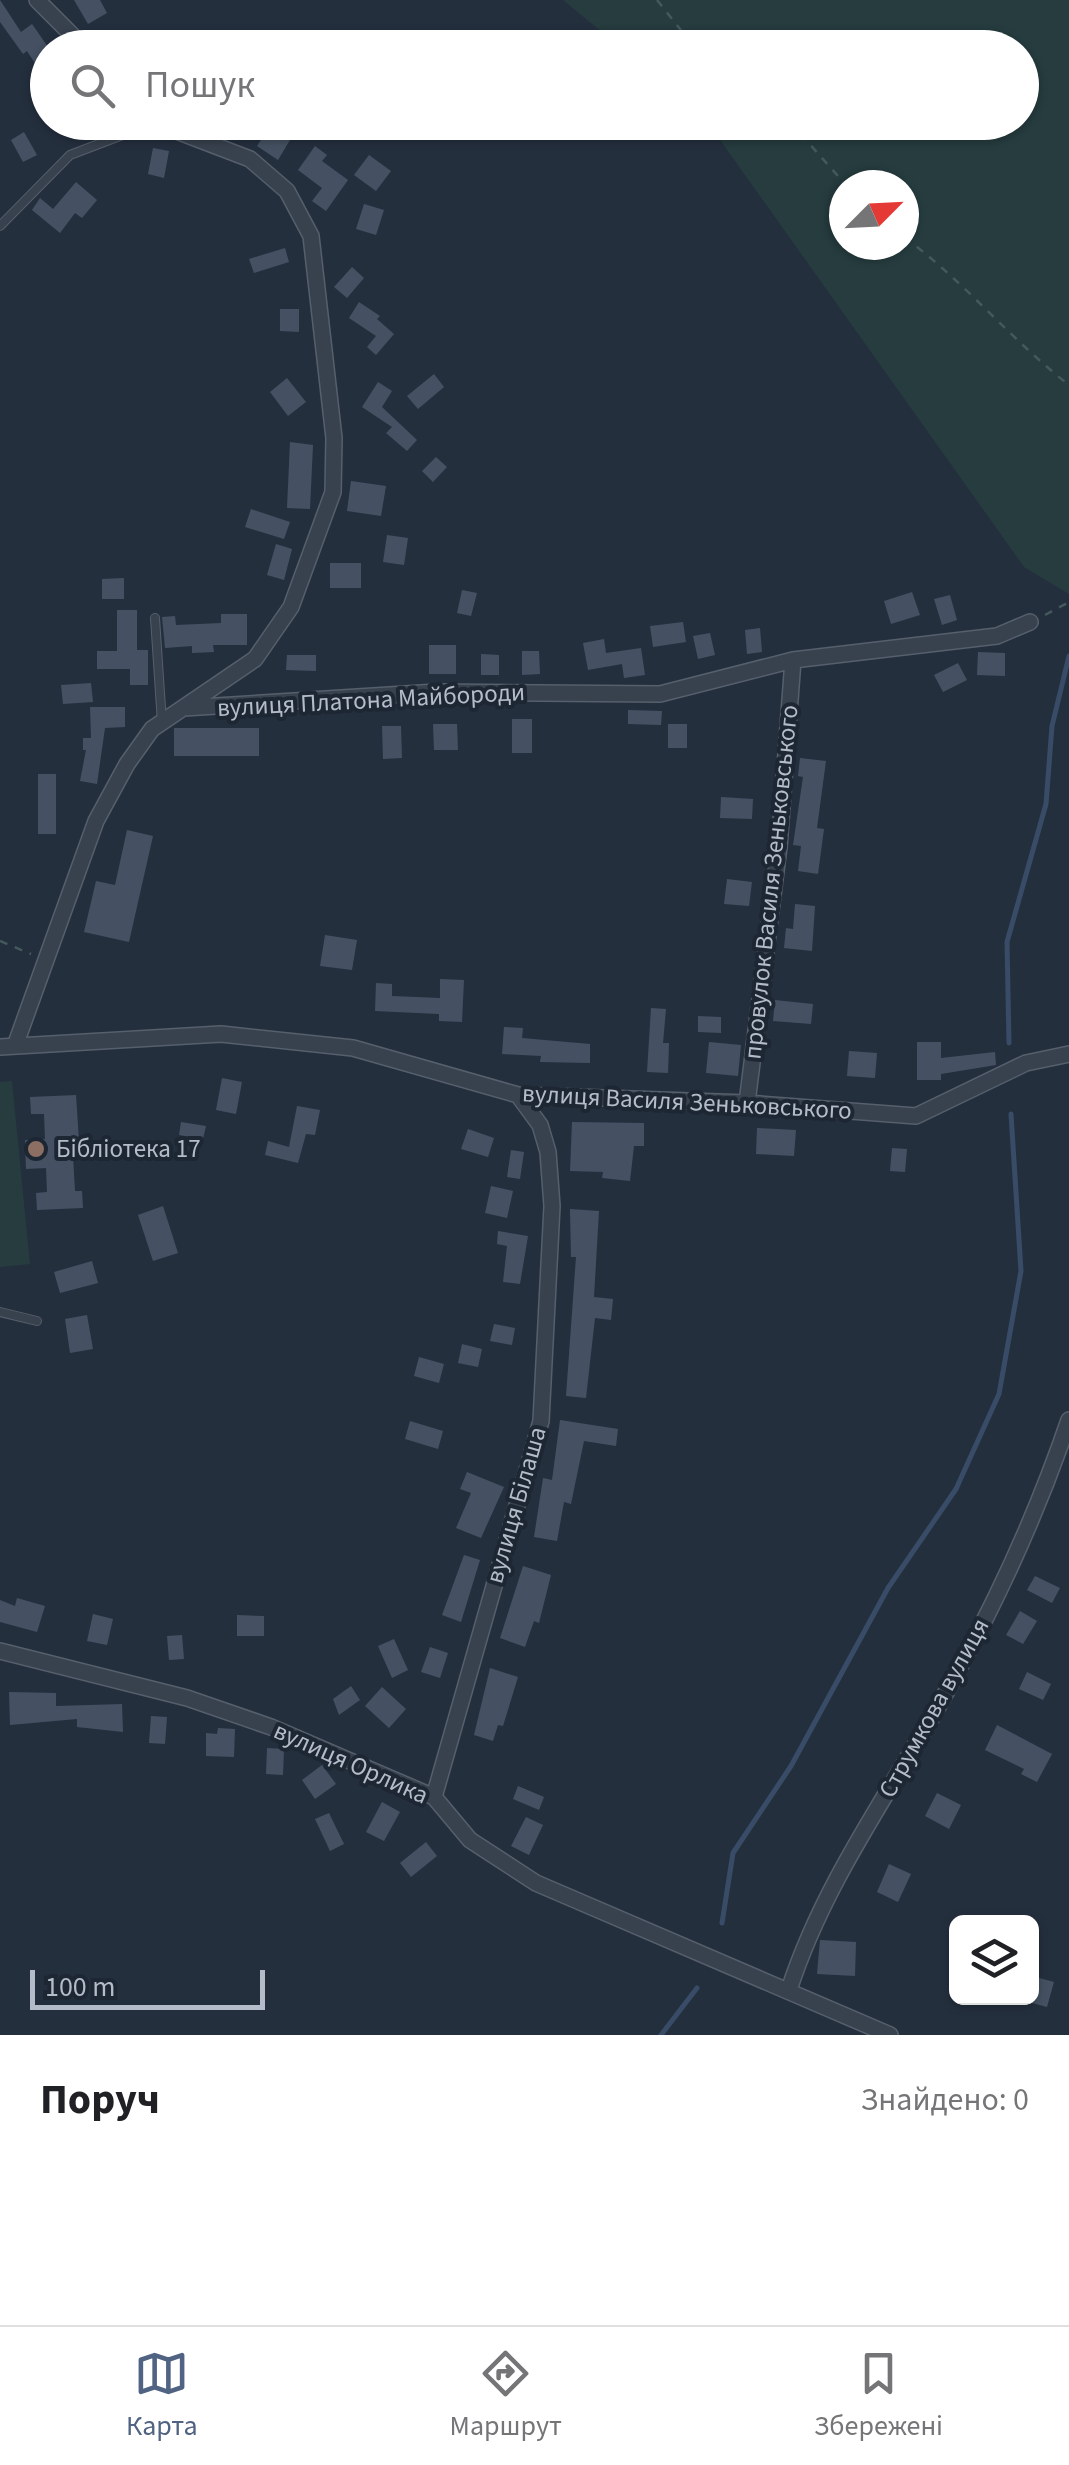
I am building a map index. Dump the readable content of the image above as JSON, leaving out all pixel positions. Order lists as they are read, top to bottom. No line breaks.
{"streets":{"street":["вулиця Платона Майбороди","провулок Василя Зеньковського","вулиця Василя Зеньковського","вулиця Білаша","Струмкова вулиця","вулиця Орлика"]},"crossings":[["вулиця Платона Майбороди","провулок Василя Зеньковського"],["провулок Василя Зеньковського","вулиця Василя Зеньковського"],["вулиця Василя Зеньковського","вулиця Білаша"],["вулиця Білаша","вулиця Орлика"],["Струмкова вулиця","вулиця Орлика"]],"places":["Бібліотека 17"],"scale_bar":"100 m","north":"top right","page":{"search":"Пошук","scale":"100 m","heading":["Поруч","Знайдено: 0"],"nav":["Карта","Маршрут","Збережені"]}}
